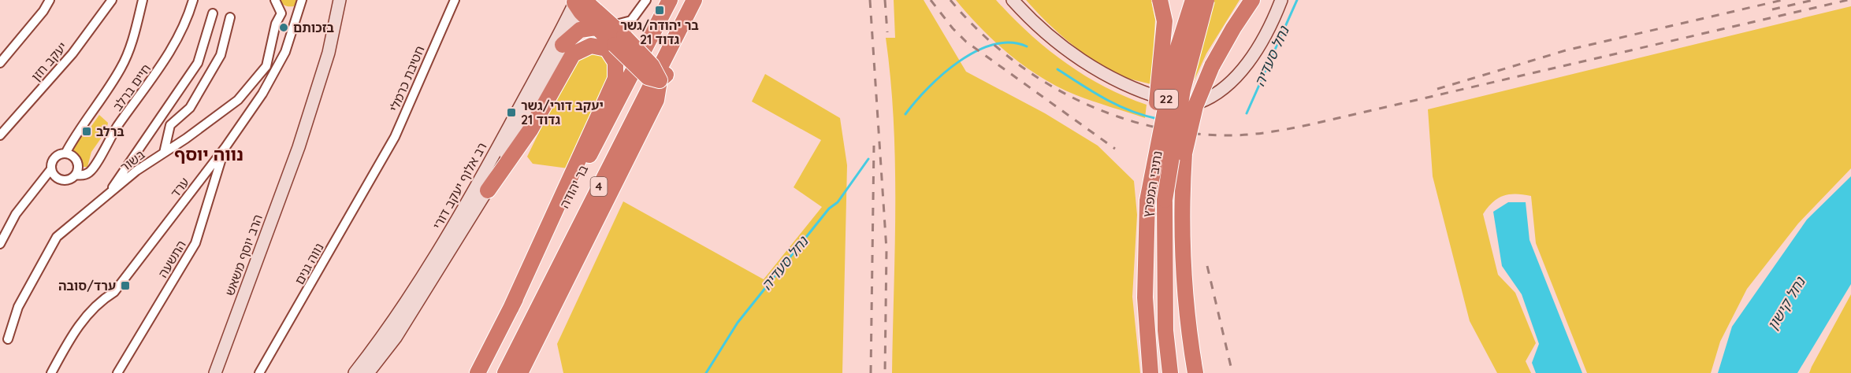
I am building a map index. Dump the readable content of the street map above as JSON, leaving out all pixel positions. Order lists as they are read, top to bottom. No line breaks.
{"streets":{"highway":["22","נתיבי המפרץ","בר יהודה","4"],"main road":["רב אלוף יעקב דורי","הרב יוסף משאש"],"street":["יעקב חזן","חטיבת כרמלי","חיים ברלב","בשור","ערד","התשעה","נווה גנים"]},"crossings":[["חטיבת כרמלי","נווה גנים"],["ערד","התשעה"]],"districts":["נווה יוסף"],"water":["נחל סעדיה","נחל קישון"],"places":{"transit":["בר יהודה/גשר גדוד 21","יעקב דורי/גשר גדוד 21","ברלב","ערד/סובה"],"other":["בזכותם"]}}
